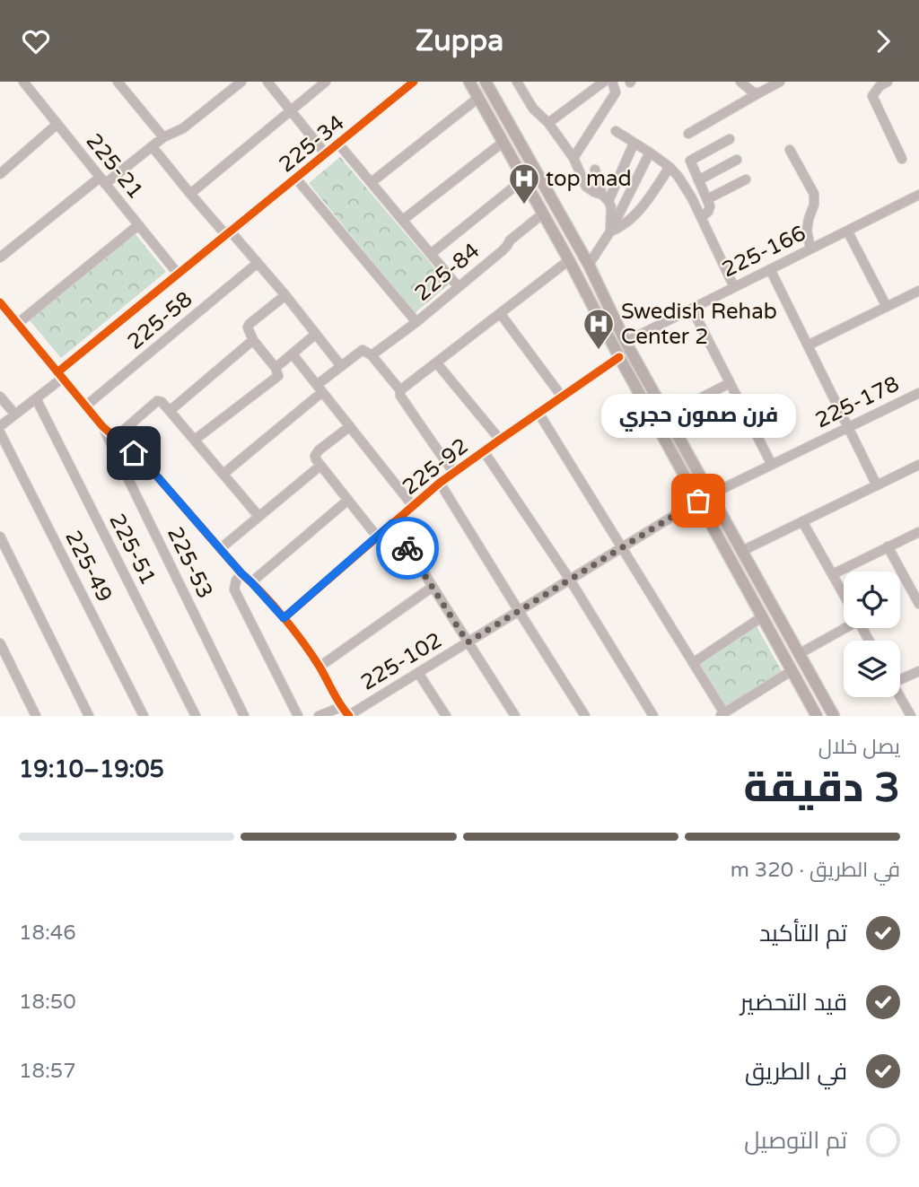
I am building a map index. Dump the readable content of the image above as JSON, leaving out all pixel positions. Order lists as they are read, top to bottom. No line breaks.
{"streets":{"street":["225-34","225-21","225-166","225-84","225-58","225-178","225-92","225-51","225-53","225-49","225-102"]},"crossings":[["225-34","225-21"],["225-34","225-51"]],"places":{"hospital":["top mad","Swedish Rehab Center 2"],"other":["فرن صمون حجري"]},"page":{"header":"Zuppa","bubble":"فرن صمون حجري","heading":["3 دقيقة","يصل خلال","19:05–19:10"],"bar":"في الطريق · 320 m","list":[["تم التأكيد","18:46"],["قيد التحضير","18:50"],["في الطريق","18:57"],"تم التوصيل"]}}
